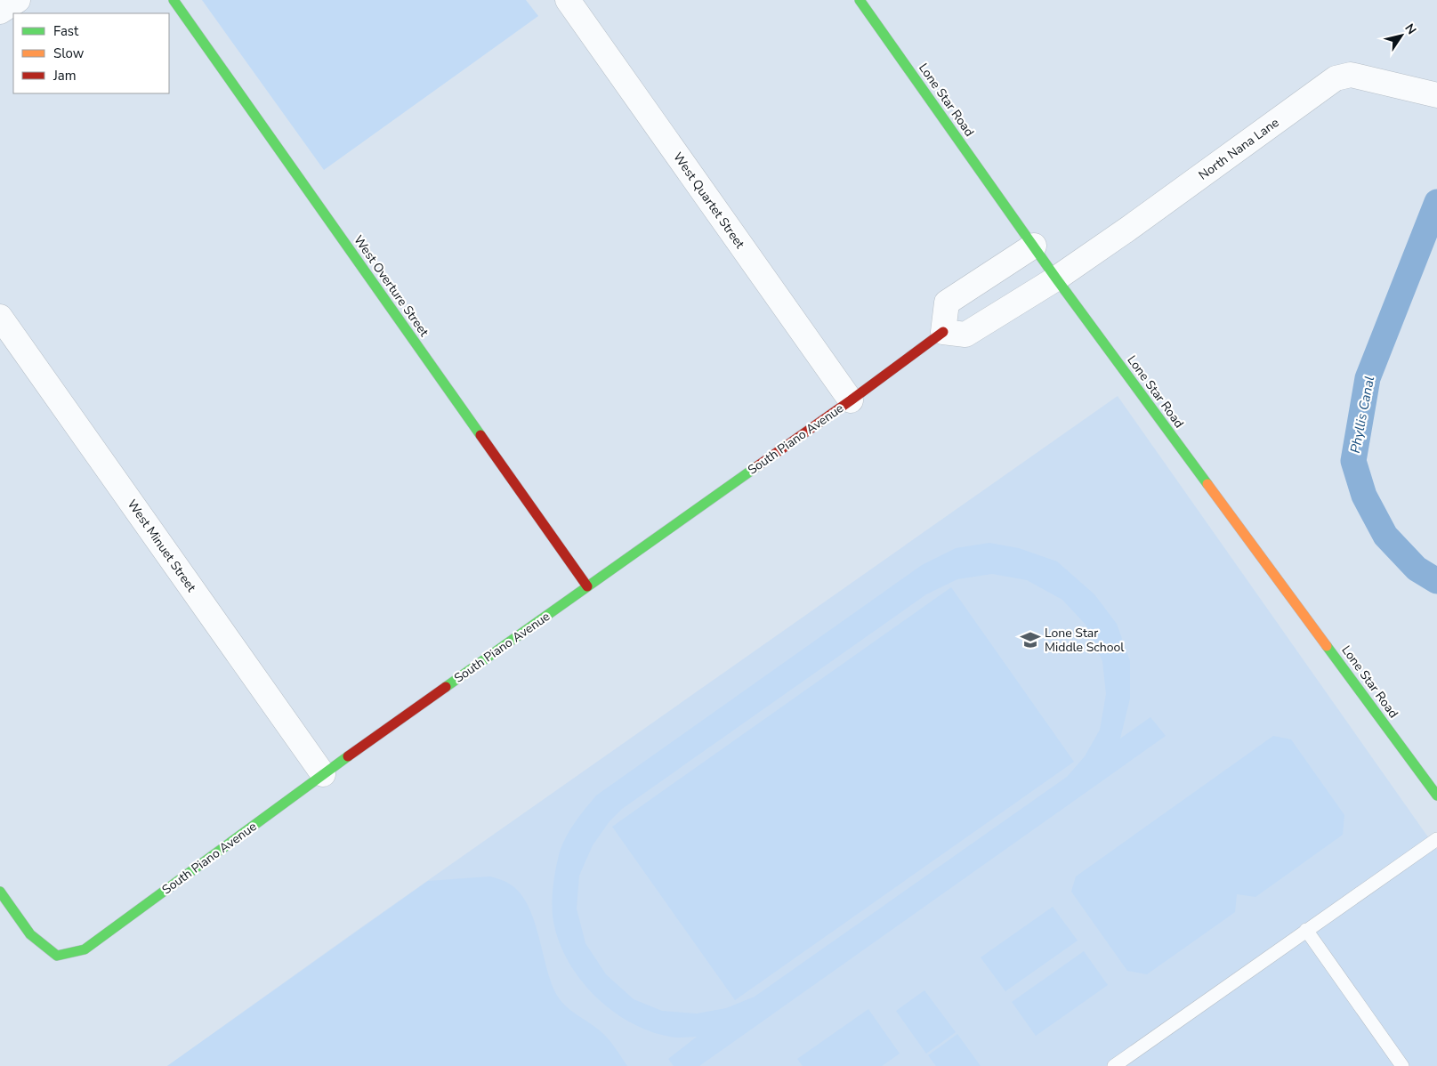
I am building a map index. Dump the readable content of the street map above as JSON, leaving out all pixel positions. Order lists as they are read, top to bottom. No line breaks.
{"streets":{"street":["Lone Star Road","North Nana Lane","West Quartet Street","West Overture Street","South Piano Avenue","West Minuet Street"]},"crossings":[["Lone Star Road","North Nana Lane"],["West Quartet Street","South Piano Avenue"],["West Overture Street","South Piano Avenue"],["South Piano Avenue","West Minuet Street"]],"water":["Phyllis Canal"],"places":{"school or university":["Lone Star Middle School"]},"legend":["Fast","Slow","Jam"],"north":"top right"}
